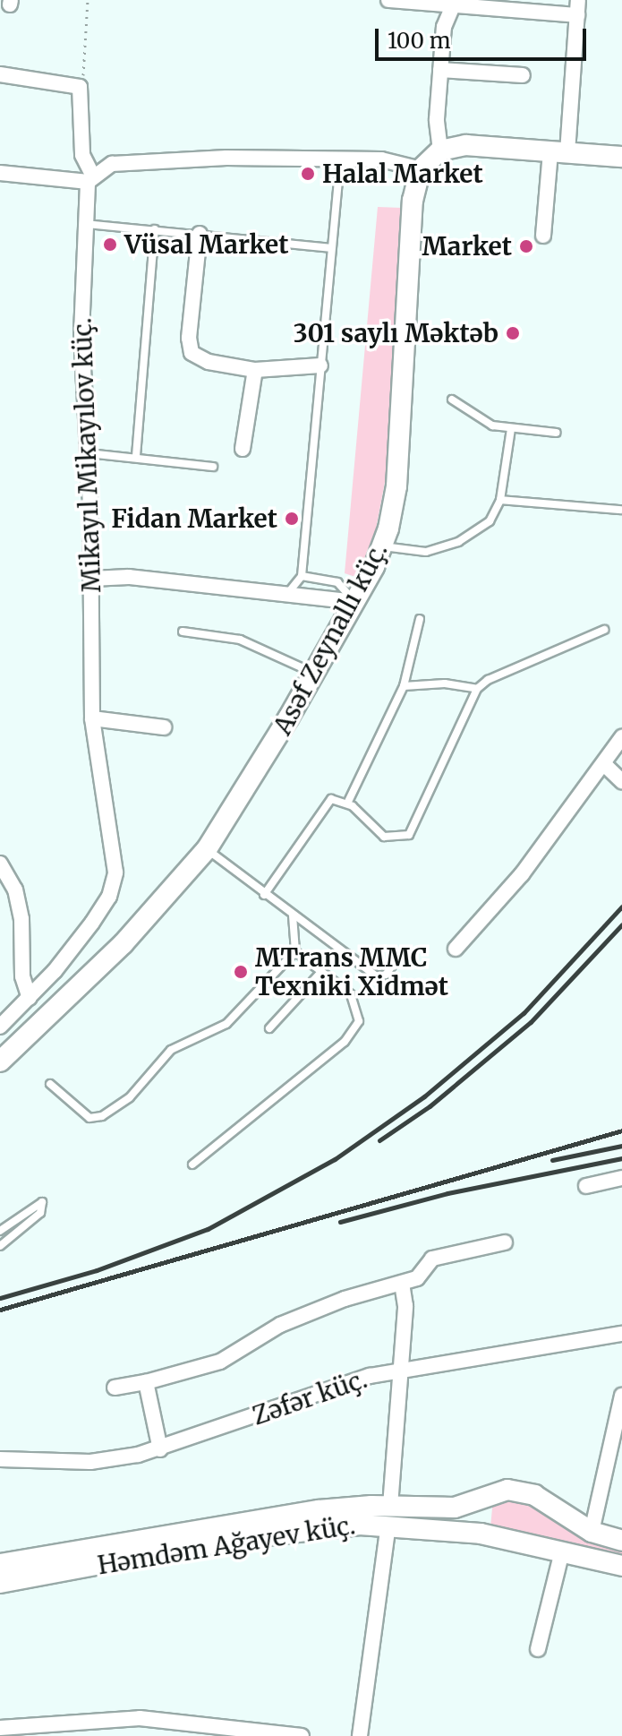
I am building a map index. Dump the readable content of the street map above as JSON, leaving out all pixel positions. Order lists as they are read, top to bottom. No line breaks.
{"streets":{"street":["Mikayıl Mikayılov küç.","Asəf Zeynallı küç.","Zəfər küç.","Həmdəm Ağayev küç."]},"places":["Halal Market","Vüsal Market","Market","301 saylı Məktəb","Fidan Market","MTrans MMC Texniki Xidmət"],"scale_bar":"100 m"}
